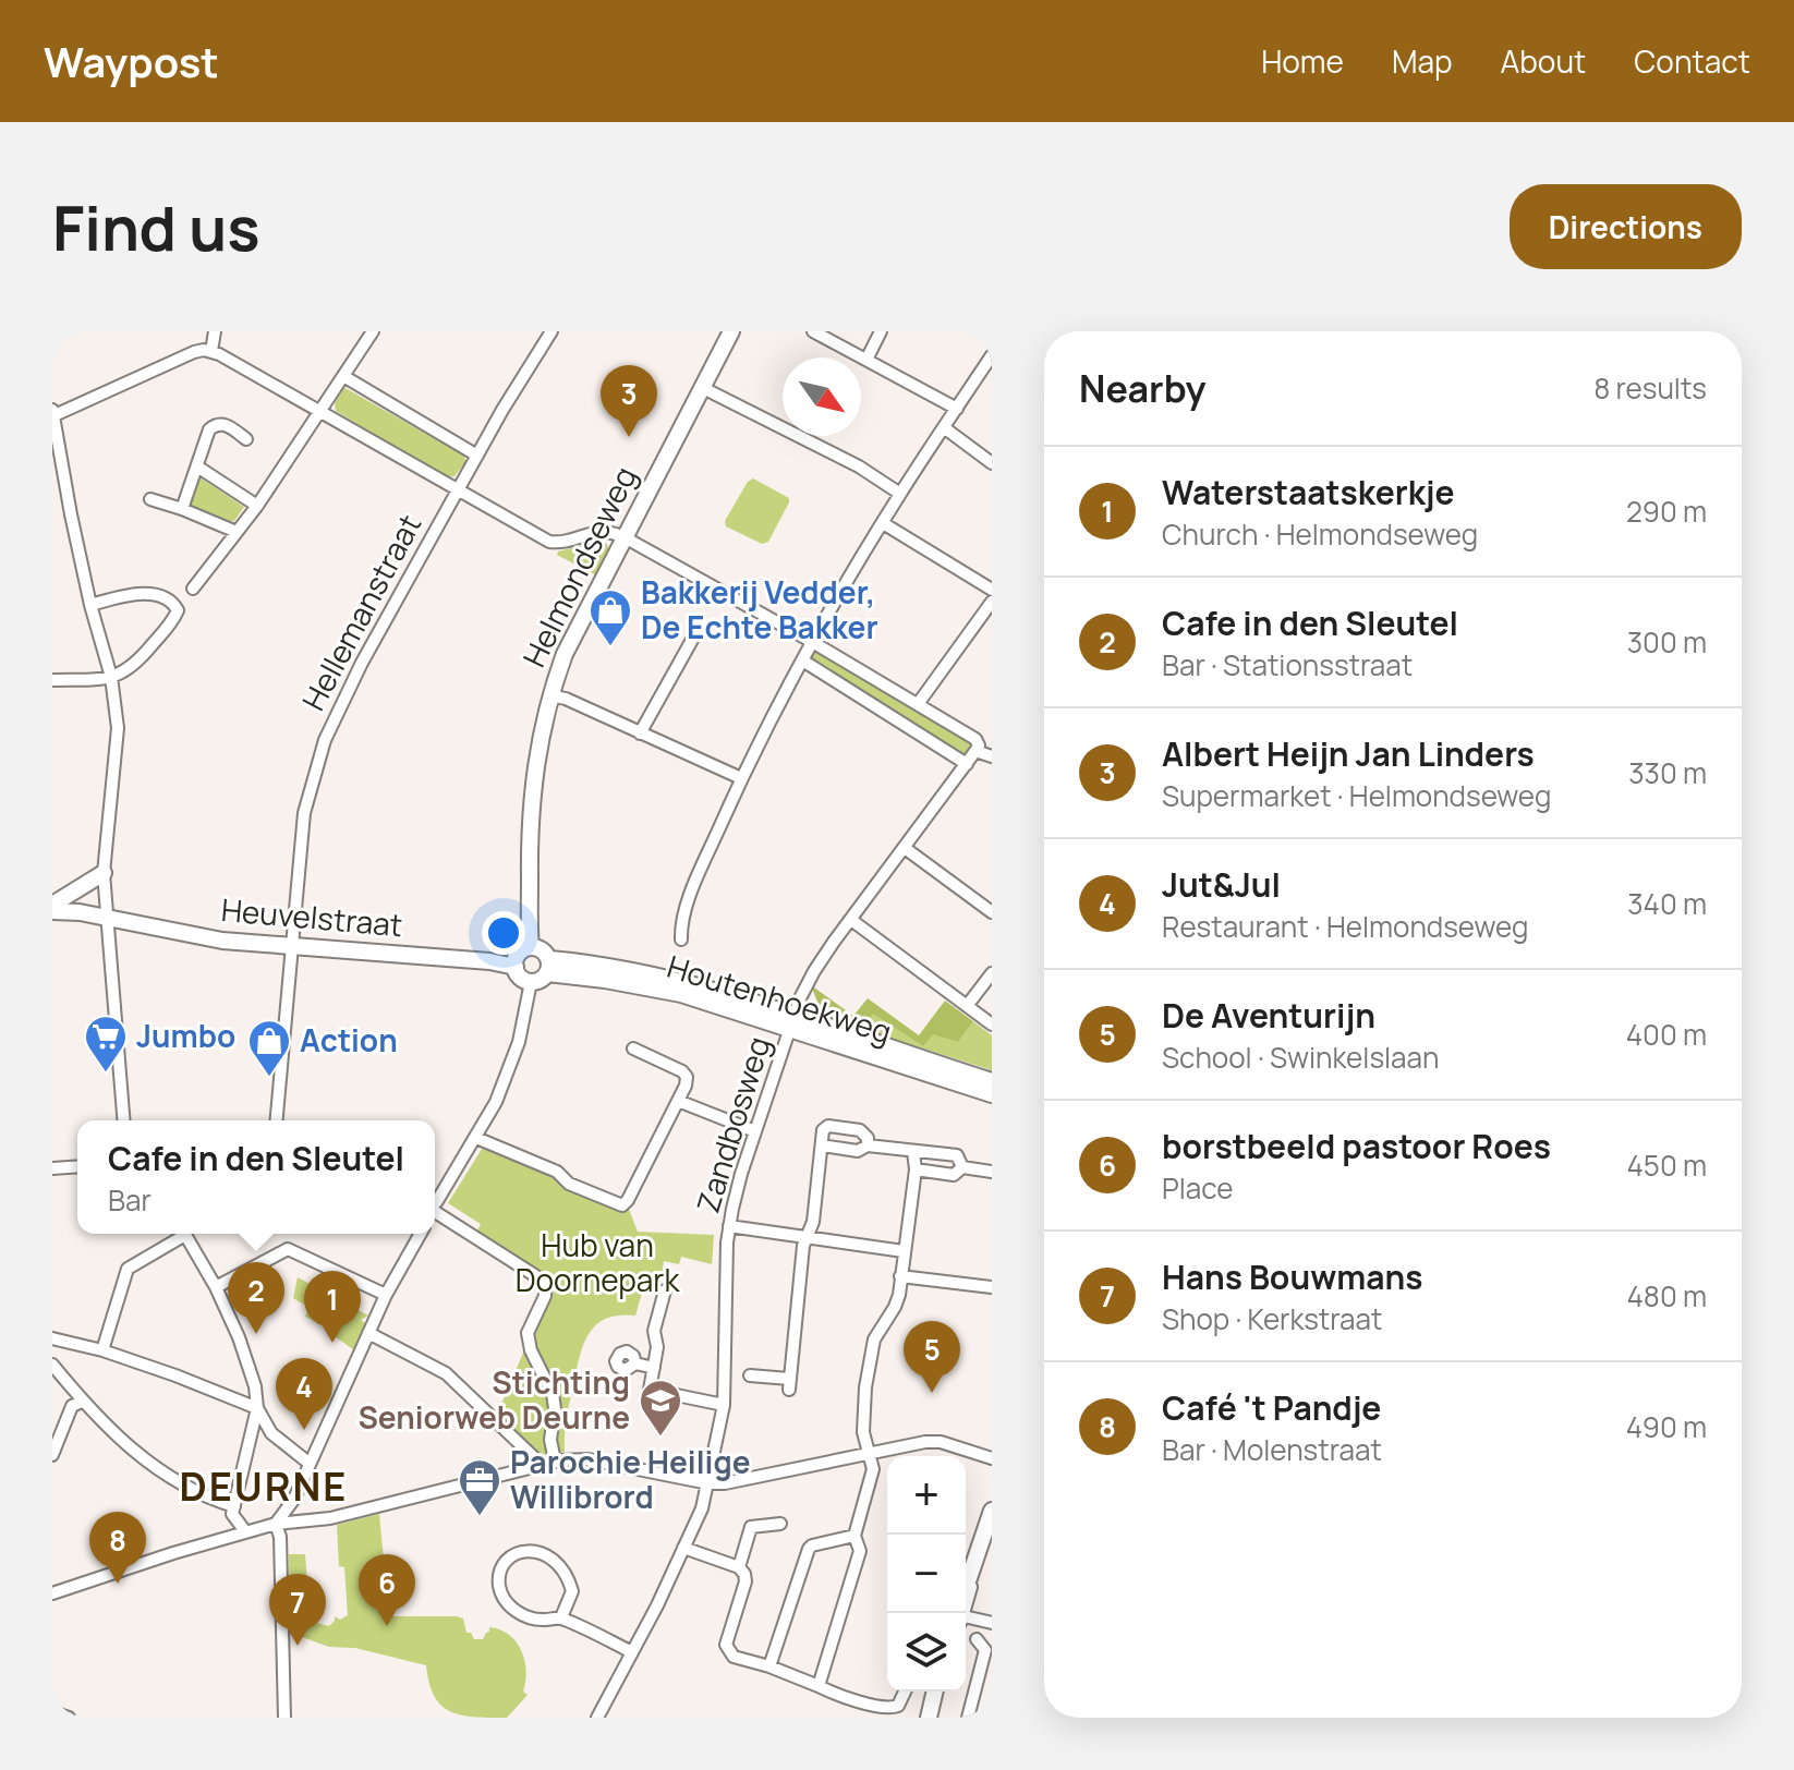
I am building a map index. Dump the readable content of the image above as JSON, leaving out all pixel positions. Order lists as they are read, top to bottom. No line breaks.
{"streets":{"street":["Helmondseweg","Hellemanstraat","Heuvelstraat","Houtenhoekweg","Zandbosweg"]},"crossings":[["Helmondseweg","Heuvelstraat"],["Helmondseweg","Houtenhoekweg"],["Hellemanstraat","Heuvelstraat"],["Heuvelstraat","Houtenhoekweg"],["Houtenhoekweg","Zandbosweg"]],"districts":["DEURNE"],"parks":["Hub van Doornepark"],"places":{"shop":["Bakkerij Vedder, De Echte Bakker","Action"],"supermarket":["Jumbo"],"school or university":["Stichting Seniorweb Deurne"],"office":["Parochie Heilige Willibrord"]},"north":"bottom right","page":{"header":"Waypost","nav":["Home","Map","About","Contact"],"buttons":"Directions","title":"Find us","heading":["Nearby","8 results"],"pins":["3","2","1","5","4","8","6","7"],"list":[{"mark":"1","name":"Waterstaatskerkje","note":"Church · Helmondseweg","value":"290 m"},{"mark":"2","name":"Cafe in den Sleutel","note":"Bar · Stationsstraat","value":"300 m"},{"mark":"3","name":"Albert Heijn Jan Linders","note":"Supermarket · Helmondseweg","value":"330 m"},{"mark":"4","name":"Jut&Jul","note":"Restaurant · Helmondseweg","value":"340 m"},{"mark":"5","name":"De Aventurijn","note":"School · Swinkelslaan","value":"400 m"},{"mark":"6","name":"borstbeeld pastoor Roes","note":"Place","value":"450 m"},{"mark":"7","name":"Hans Bouwmans","note":"Shop · Kerkstraat","value":"480 m"},{"mark":"8","name":"Café 't Pandje","note":"Bar · Molenstraat","value":"490 m"}],"popup":["Cafe in den Sleutel","Bar"],"map_buttons":["+","−"]}}
